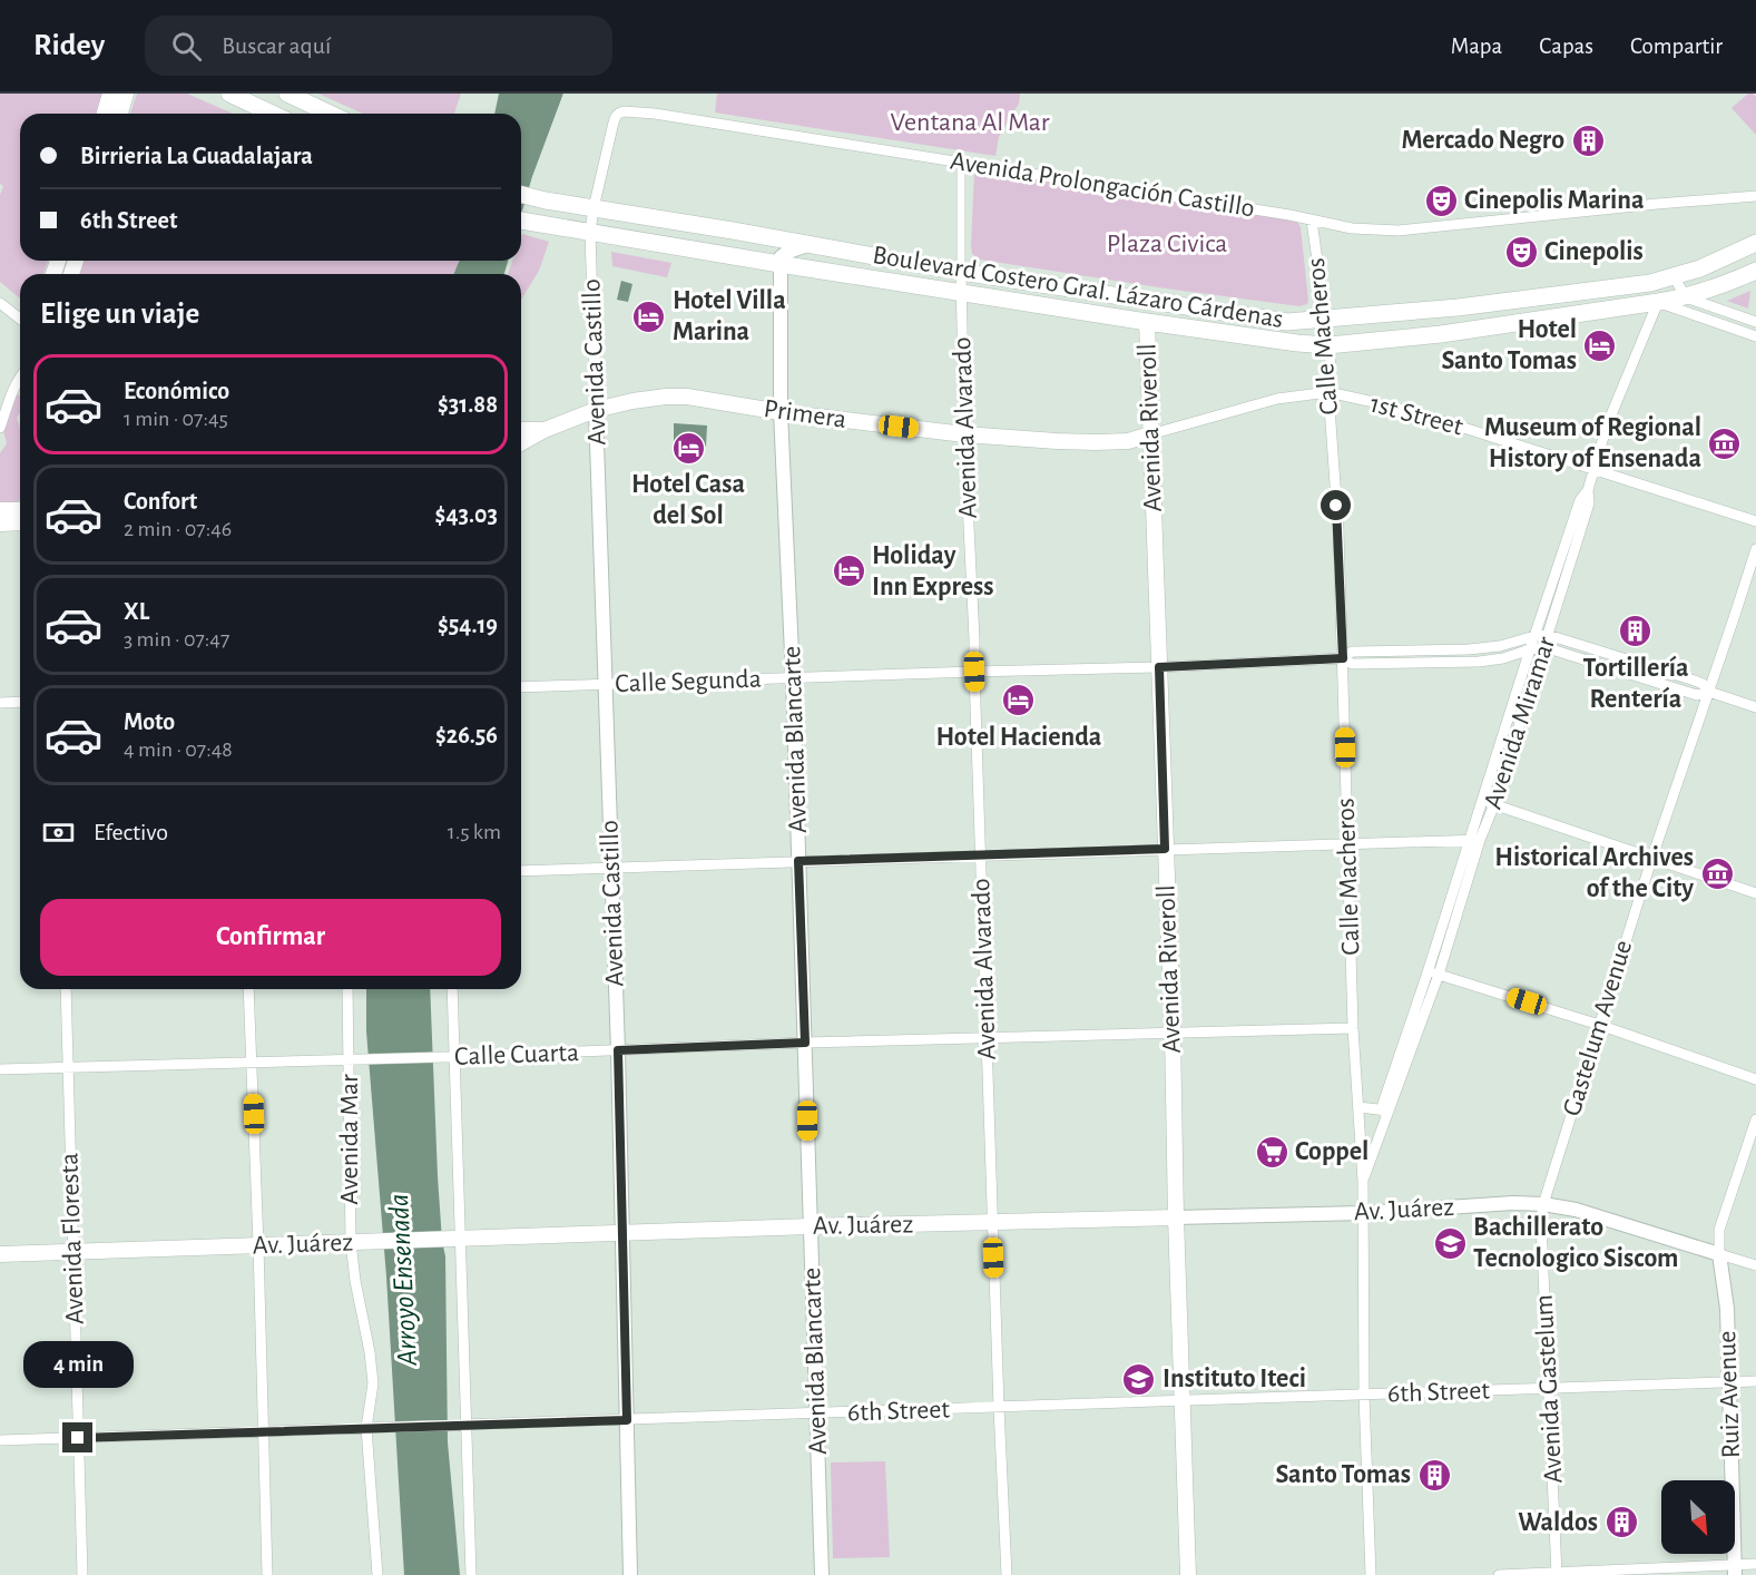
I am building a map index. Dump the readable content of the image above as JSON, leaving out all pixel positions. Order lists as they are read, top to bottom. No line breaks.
{"streets":{"highway":["Boulevard Costero Gral. Lázaro Cárdenas"],"main road":["Primera","Avenida Riveroll","Av. Juárez"],"street":["Avenida Prolongación Castillo","Calle Macheros","Avenida Castillo","1st Street","Avenida Alvarado","Calle Segunda","Avenida Miramar","Avenida Blancarte","Gastelum Avenue","Calle Cuarta","Avenida Mar","Avenida Floresta","Avenida Gastelum","6th Street","Ruiz Avenue"]},"crossings":[["Avenida Prolongación Castillo","Boulevard Costero Gral. Lázaro Cárdenas"],["Avenida Prolongación Castillo","Calle Macheros"],["Avenida Prolongación Castillo","Avenida Castillo"],["Avenida Prolongación Castillo","Avenida Alvarado"],["Boulevard Costero Gral. Lázaro Cárdenas","Calle Macheros"],["Boulevard Costero Gral. Lázaro Cárdenas","Avenida Castillo"],["Boulevard Costero Gral. Lázaro Cárdenas","Avenida Alvarado"],["Boulevard Costero Gral. Lázaro Cárdenas","Avenida Riveroll"],["Boulevard Costero Gral. Lázaro Cárdenas","Avenida Miramar"],["Boulevard Costero Gral. Lázaro Cárdenas","Avenida Blancarte"],["Calle Macheros","1st Street"],["Calle Macheros","Calle Segunda"],["Calle Macheros","Avenida Miramar"],["Calle Macheros","Calle Cuarta"],["Calle Macheros","Av. Juárez"],["Avenida Castillo","Primera"],["Avenida Castillo","Calle Segunda"],["Avenida Castillo","Calle Cuarta"],["Avenida Castillo","Av. Juárez"],["Avenida Castillo","6th Street"],["Primera","1st Street"],["Primera","Avenida Alvarado"],["Primera","Avenida Riveroll"],["Primera","Avenida Blancarte"],["1st Street","Avenida Riveroll"],["1st Street","Avenida Miramar"],["Avenida Alvarado","Calle Segunda"],["Avenida Alvarado","Calle Cuarta"],["Avenida Alvarado","Av. Juárez"],["Avenida Alvarado","6th Street"],["Avenida Riveroll","Calle Segunda"],["Avenida Riveroll","Calle Cuarta"],["Avenida Riveroll","Av. Juárez"],["Avenida Riveroll","6th Street"],["Calle Segunda","Avenida Miramar"],["Calle Segunda","Avenida Blancarte"],["Calle Segunda","Gastelum Avenue"],["Avenida Blancarte","Calle Cuarta"],["Avenida Blancarte","Av. Juárez"],["Avenida Blancarte","6th Street"],["Gastelum Avenue","Av. Juárez"],["Gastelum Avenue","Avenida Gastelum"],["Calle Cuarta","Avenida Mar"],["Calle Cuarta","Avenida Floresta"],["Avenida Mar","Av. Juárez"],["Avenida Mar","6th Street"],["Av. Juárez","Avenida Floresta"],["Av. Juárez","Avenida Gastelum"],["Av. Juárez","Ruiz Avenue"],["Avenida Floresta","6th Street"],["Avenida Gastelum","6th Street"],["6th Street","Ruiz Avenue"]],"water":["Arroyo Ensenada"],"parks":["Ventana Al Mar","Plaza Civica"],"places":{"building":["Mercado Negro","Tortillería Rentería","Santo Tomas","Waldos"],"theatre":["Cinepolis Marina","Cinepolis"],"hotel":["Hotel Villa Marina","Hotel Santo Tomas","Hotel Casa del Sol","Holiday Inn Express","Hotel Hacienda"],"museum":["Museum of Regional History of Ensenada","Historical Archives of the City"],"supermarket":["Coppel"],"school or university":["Bachillerato Tecnologico Siscom","Instituto Iteci"]},"north":"bottom right","page":{"header":"Ridey","search":"Buscar aquí","nav":["Mapa","Capas","Compartir"],"banner":["Birrieria La Guadalajara","6th Street"],"heading":"Elige un viaje","list":[{"name":"Económico","note":"1 min · 07:45","value":"$31.88"},{"name":"Confort","note":"2 min · 07:46","value":"$43.03"},{"name":"XL","note":"3 min · 07:47","value":"$54.19"},{"name":"Moto","note":"4 min · 07:48","value":"$26.56"}],"pay":["Efectivo","1.5 km"],"buttons":"Confirmar","bubble":"4 min"}}
